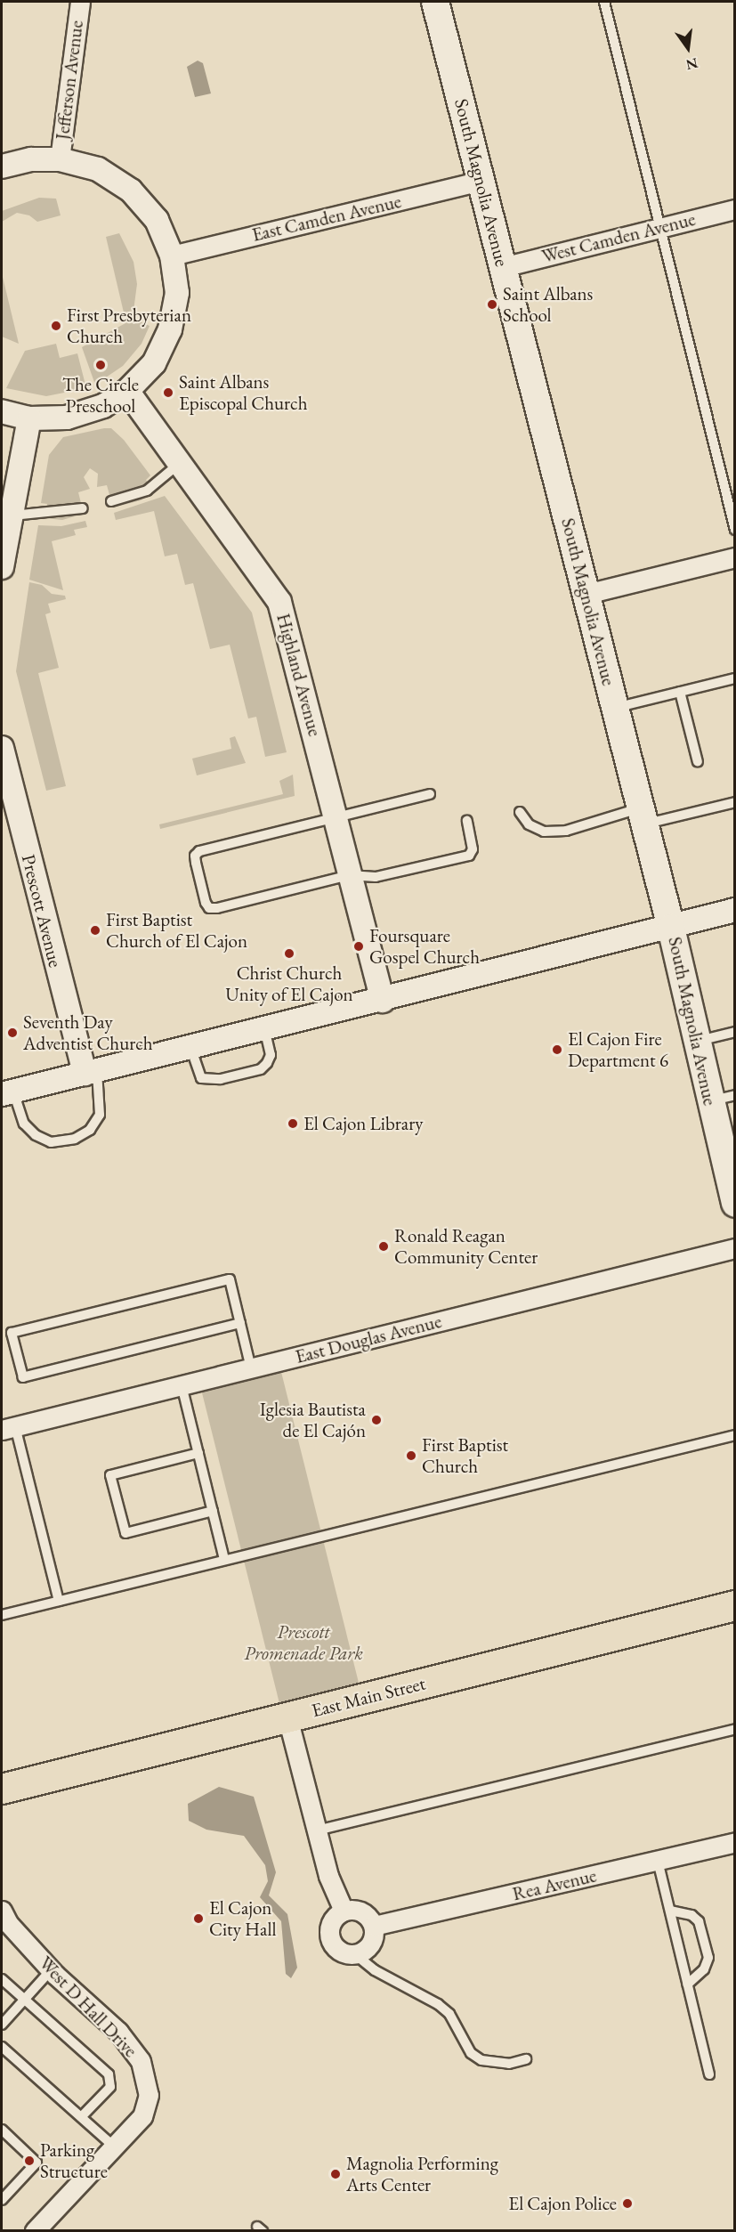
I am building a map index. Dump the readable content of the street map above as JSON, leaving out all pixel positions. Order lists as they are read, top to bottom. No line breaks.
{"streets":{"main road":["South Magnolia Avenue","East Main Street"],"street":["Jefferson Avenue","East Camden Avenue","West Camden Avenue","Highland Avenue","Prescott Avenue","East Douglas Avenue","Rea Avenue","West D Hall Drive"]},"crossings":[["South Magnolia Avenue","East Camden Avenue"],["South Magnolia Avenue","West Camden Avenue"]],"parks":["Prescott Promenade Park"],"places":["Saint Albans School","First Presbyterian Church","The Circle Preschool","Saint Albans Episcopal Church","First Baptist Church of El Cajon","Foursquare Gospel Church","Christ Church Unity of El Cajon","Seventh Day Adventist Church","El Cajon Fire Department 6","El Cajon Library","Ronald Reagan Community Center","Iglesia Bautista de El Cajón","First Baptist Church","El Cajon City Hall","Parking Structure","Magnolia Performing Arts Center","El Cajon Police"],"north":"bottom"}
